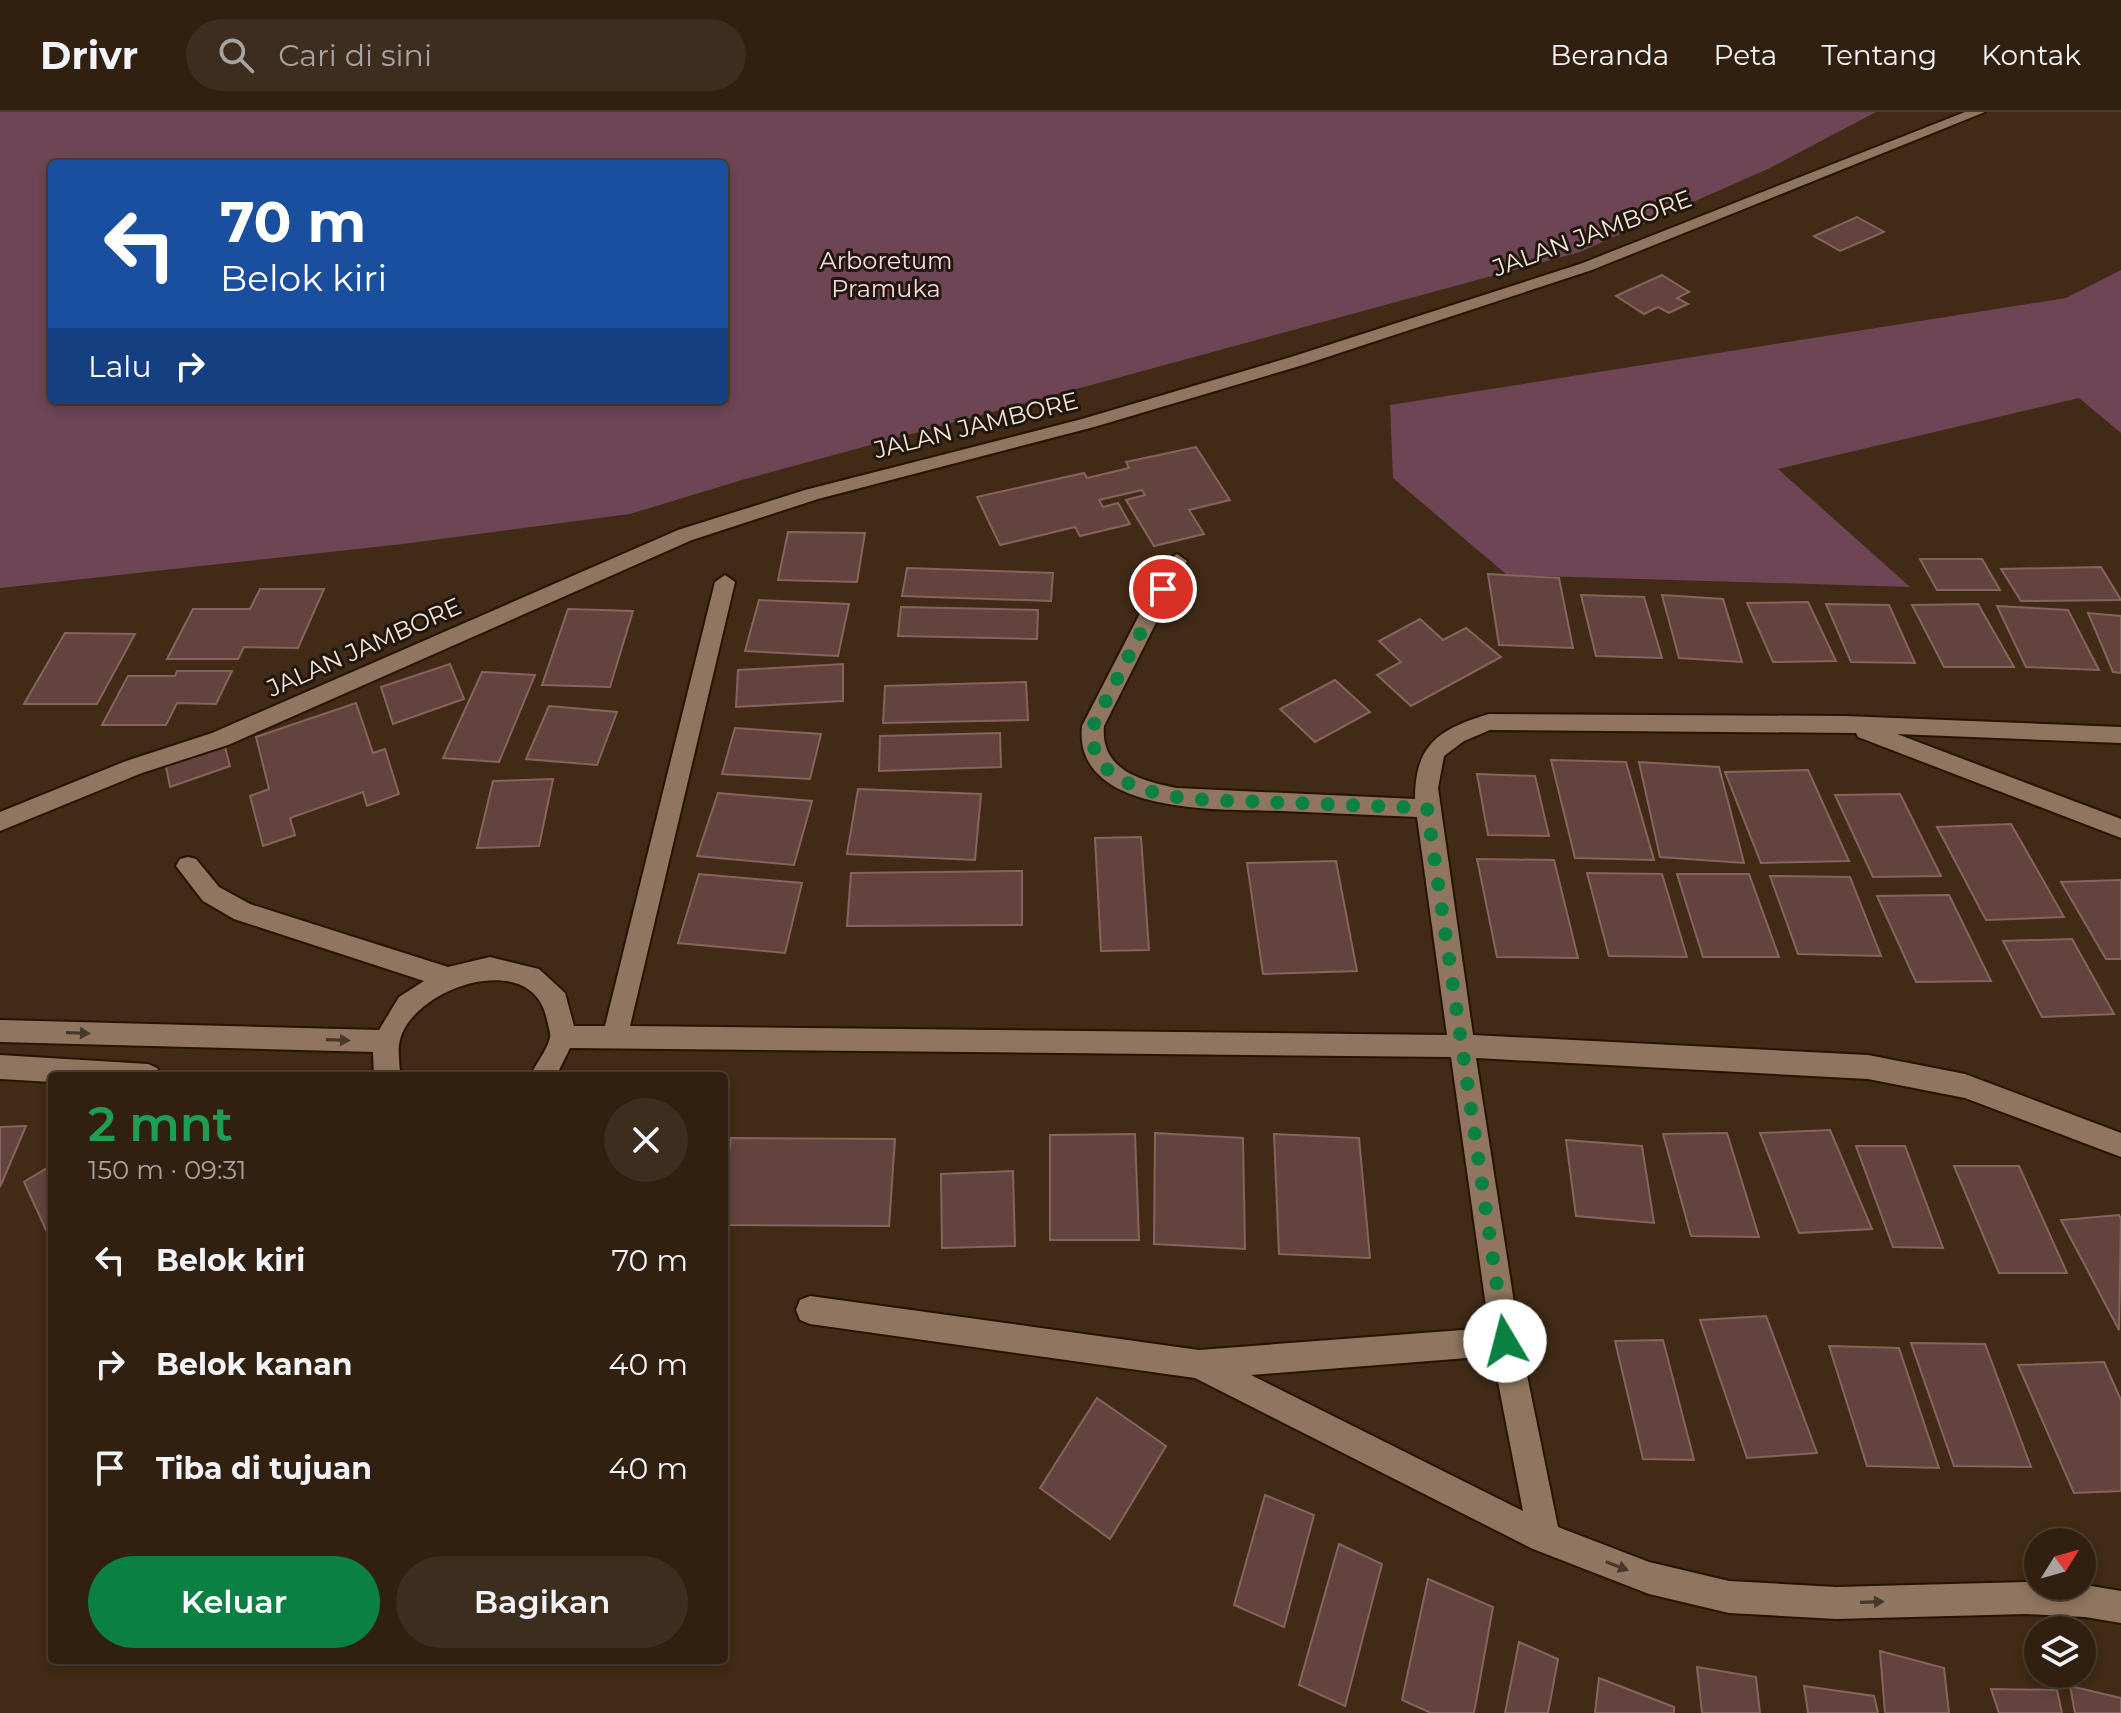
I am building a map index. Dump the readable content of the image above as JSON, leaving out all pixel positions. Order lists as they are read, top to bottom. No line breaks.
{"streets":{"street":["JALAN JAMBORE"]},"parks":["Arboretum Pramuka"],"north":"top right","page":{"header":"Drivr","search":"Cari di sini","nav":["Beranda","Peta","Tentang","Kontak"],"turn":["70 m","Belok kiri"],"then":"Lalu","heading":["2 mnt","150 m · 09:31"],"list":[{"name":"Belok kiri","value":"70 m"},{"name":"Belok kanan","value":"40 m"},{"name":"Tiba di tujuan","value":"40 m"}],"buttons":["Keluar","Bagikan"]}}
